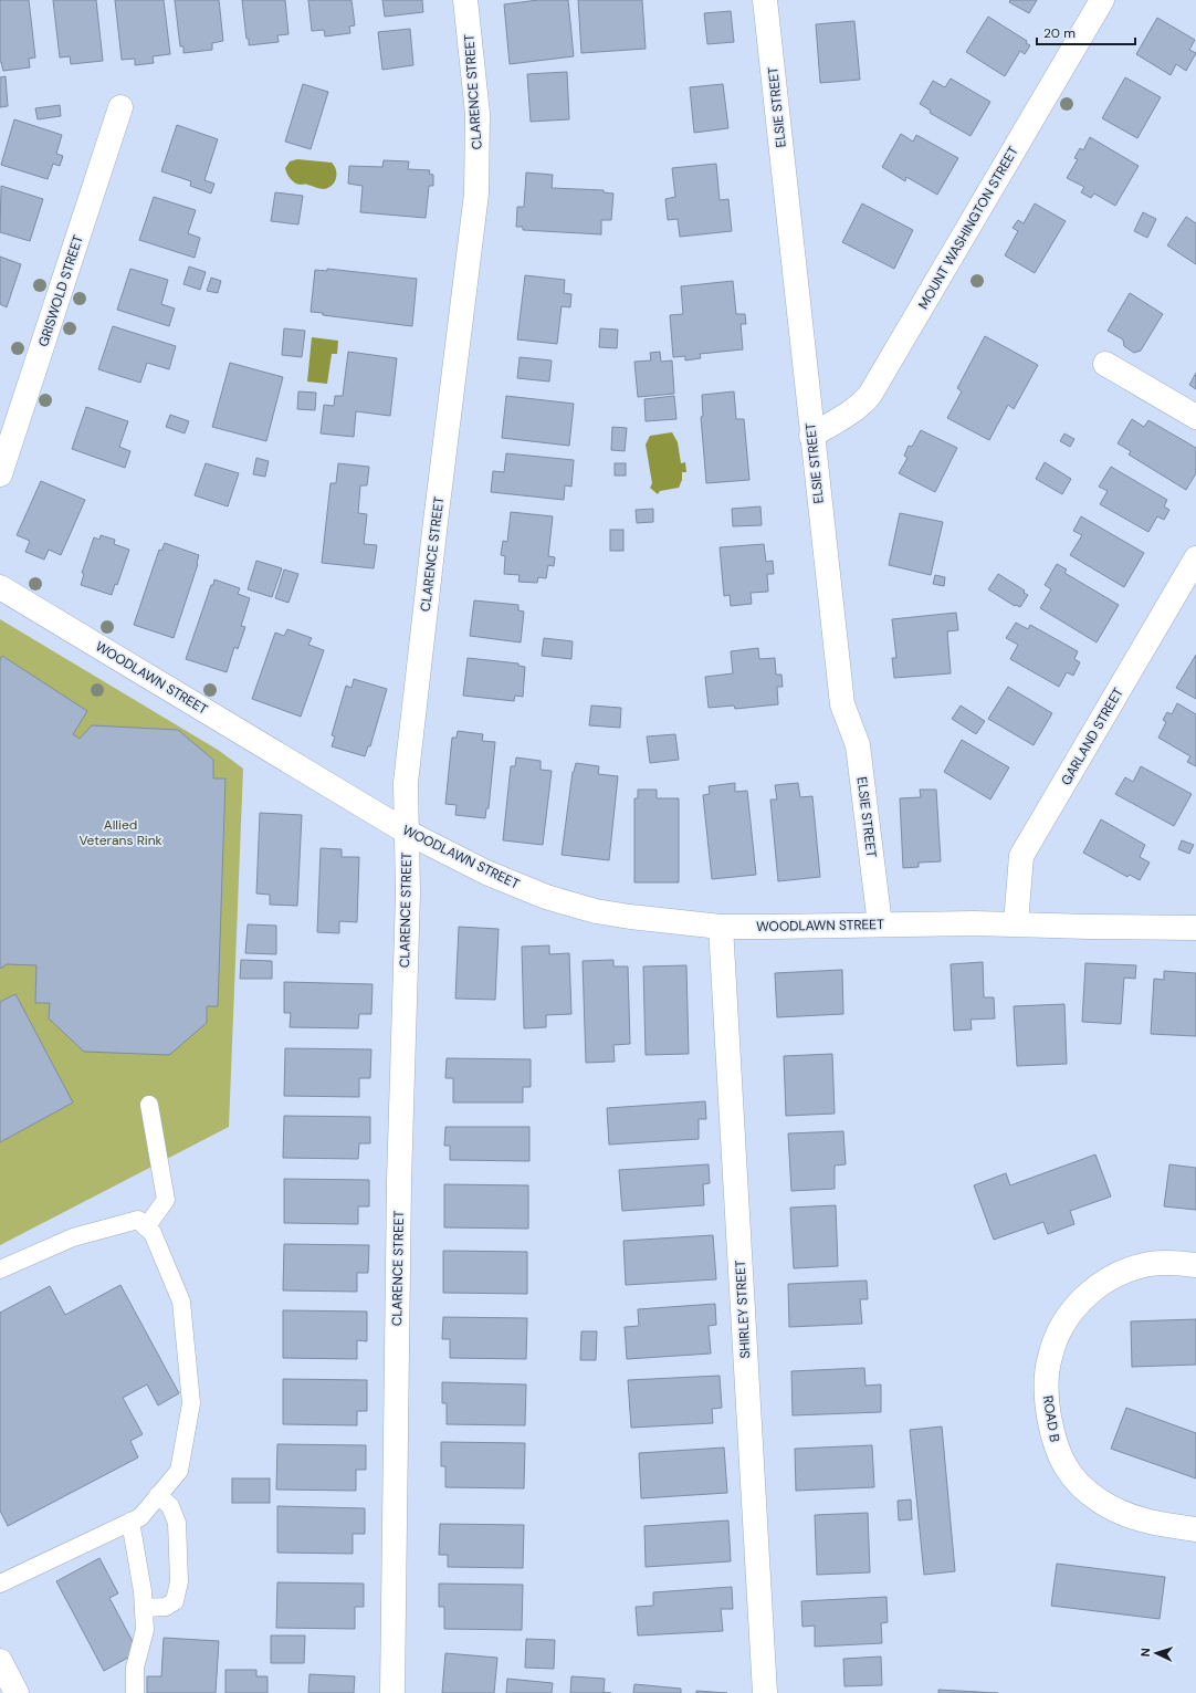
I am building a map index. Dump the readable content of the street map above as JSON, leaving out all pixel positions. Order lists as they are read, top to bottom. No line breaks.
{"streets":{"street":["CLARENCE STREET","ELSIE STREET","MOUNT WASHINGTON STREET","GRISWOLD STREET","WOODLAWN STREET","GARLAND STREET","SHIRLEY STREET","ROAD B"]},"crossings":[["CLARENCE STREET","WOODLAWN STREET"],["ELSIE STREET","MOUNT WASHINGTON STREET"],["ELSIE STREET","WOODLAWN STREET"],["WOODLAWN STREET","GARLAND STREET"],["WOODLAWN STREET","SHIRLEY STREET"]],"parks":["Allied Veterans Rink"],"scale_bar":"20 m","north":"left"}
